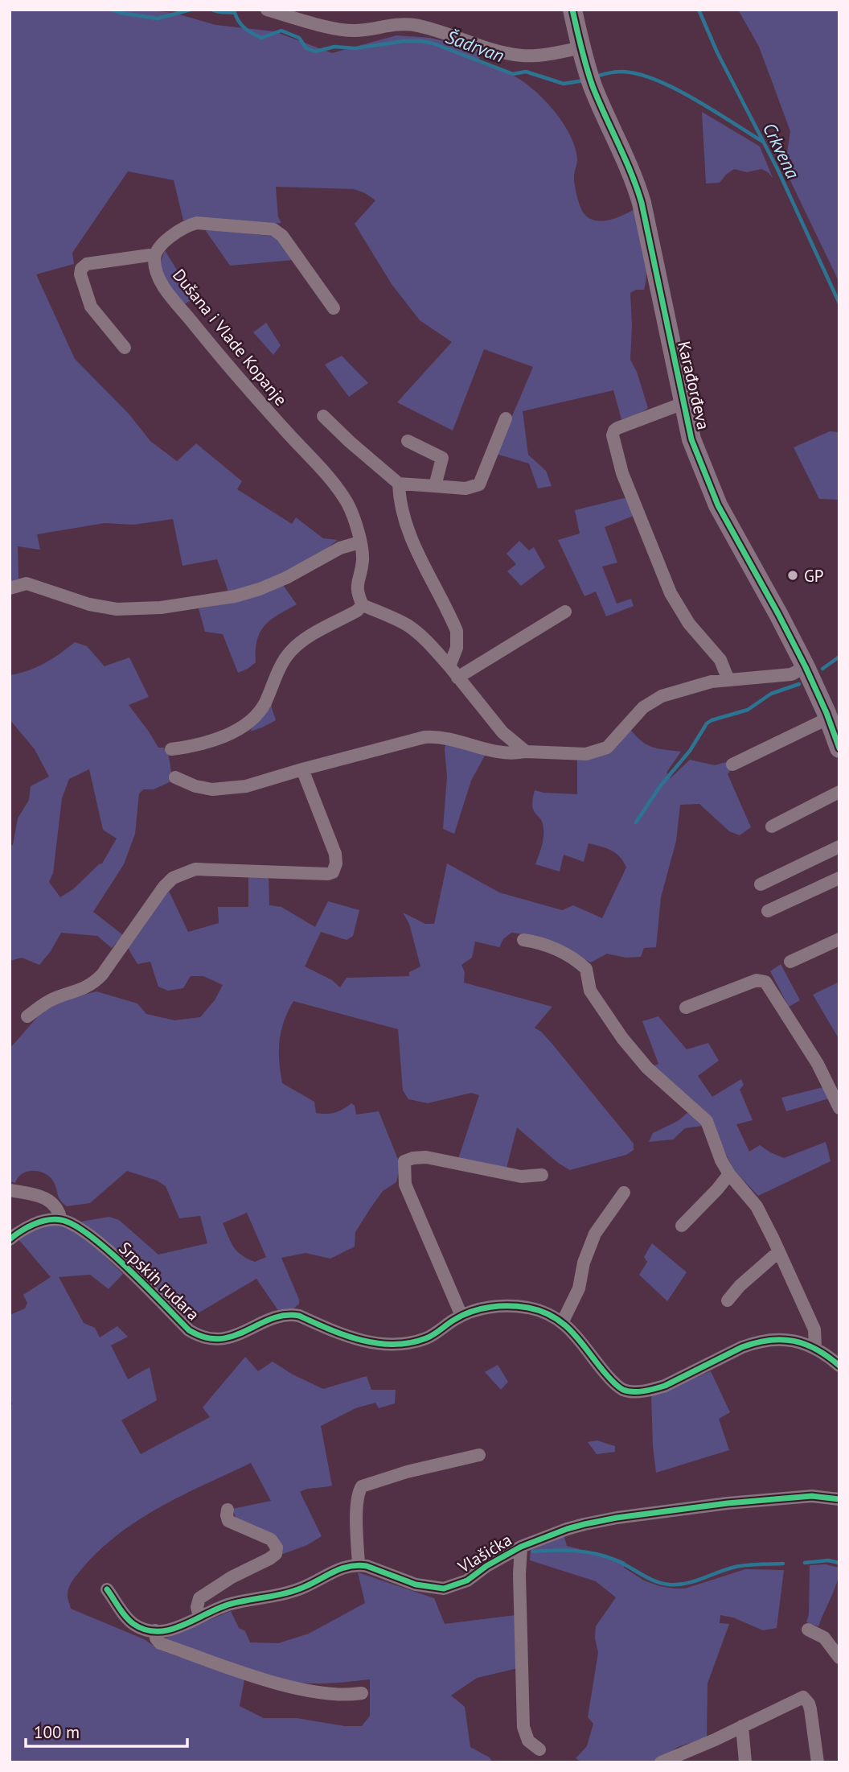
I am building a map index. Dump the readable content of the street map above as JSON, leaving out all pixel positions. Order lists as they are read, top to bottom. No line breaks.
{"streets":{"main road":["Karađorđeva"],"street":["Dušana i Vlade Kopanje","Srpskih rudara","Vlašićka"]},"water":["Šadrvan","Crkvena"],"places":["GP"],"scale_bar":"100 m"}
